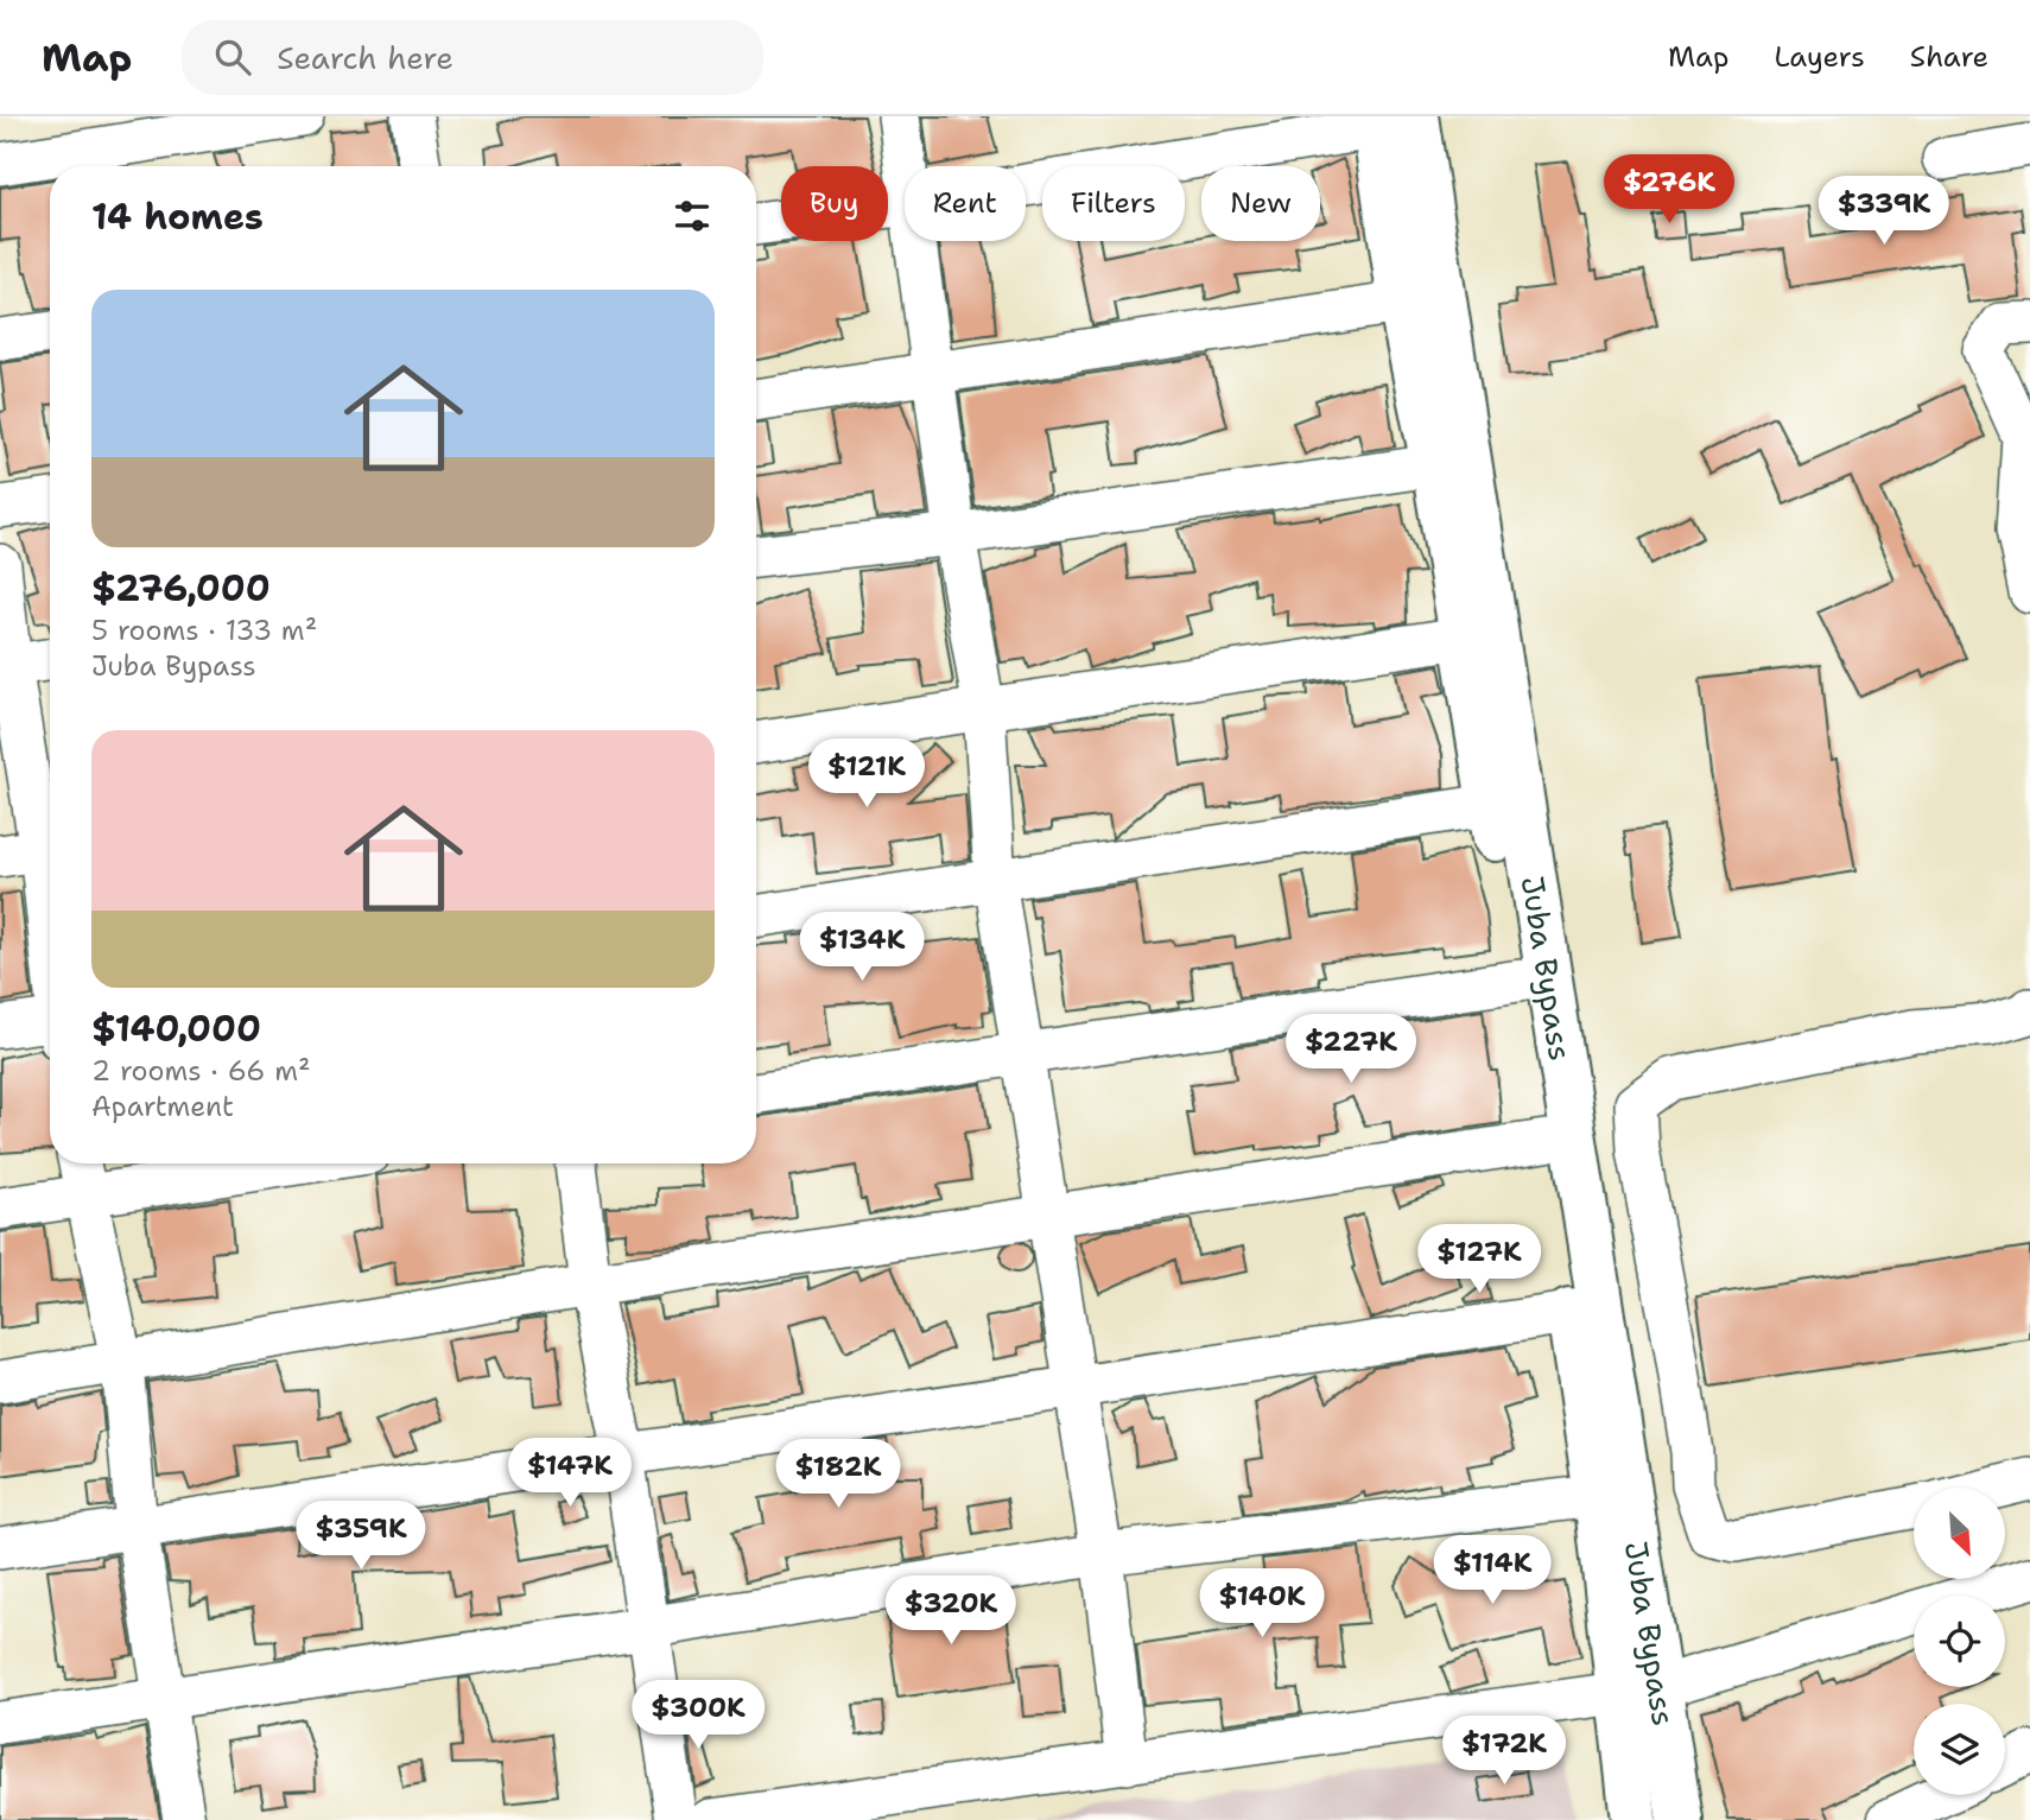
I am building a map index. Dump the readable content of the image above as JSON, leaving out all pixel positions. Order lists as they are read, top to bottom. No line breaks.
{"streets":{"main road":["Juba Bypass"]},"north":"bottom right","page":{"header":"Map","search":"Search here","nav":["Map","Layers","Share"],"price":["$276K","$339K","$121K","$134K","$227K","$127K","$147K","$182K","$359K","$114K","$140K","$320K","$300K","$172K"],"chip":["Buy","Rent","Filters","New"],"heading":"14 homes","list":[{"name":"$276,000","note":"5 rooms · 133 m² · Juba Bypass"},{"name":"$140,000","note":"2 rooms · 66 m² · Apartment"}]}}
